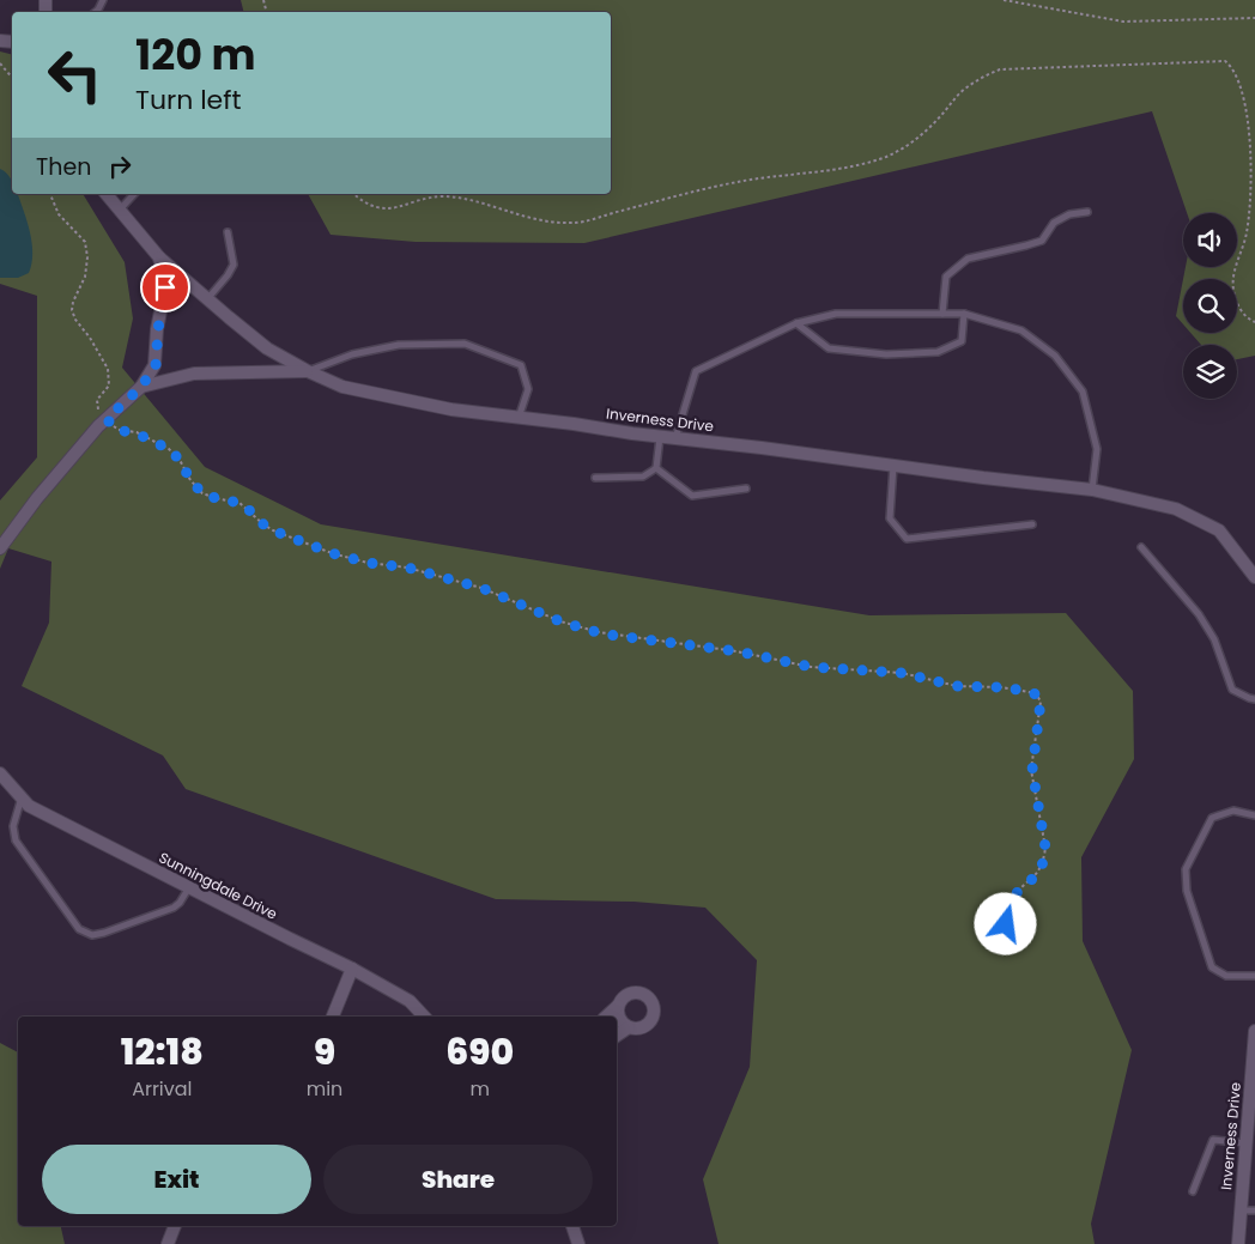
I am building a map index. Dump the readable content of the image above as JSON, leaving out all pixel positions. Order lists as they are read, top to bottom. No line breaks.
{"streets":{"street":["Inverness Drive","Sunningdale Drive"]},"page":{"turn":["120 m","Turn left"],"then":"Then","eta":["12:18","Arrival","9","min","690","m"],"buttons":["Exit","Share"]}}
